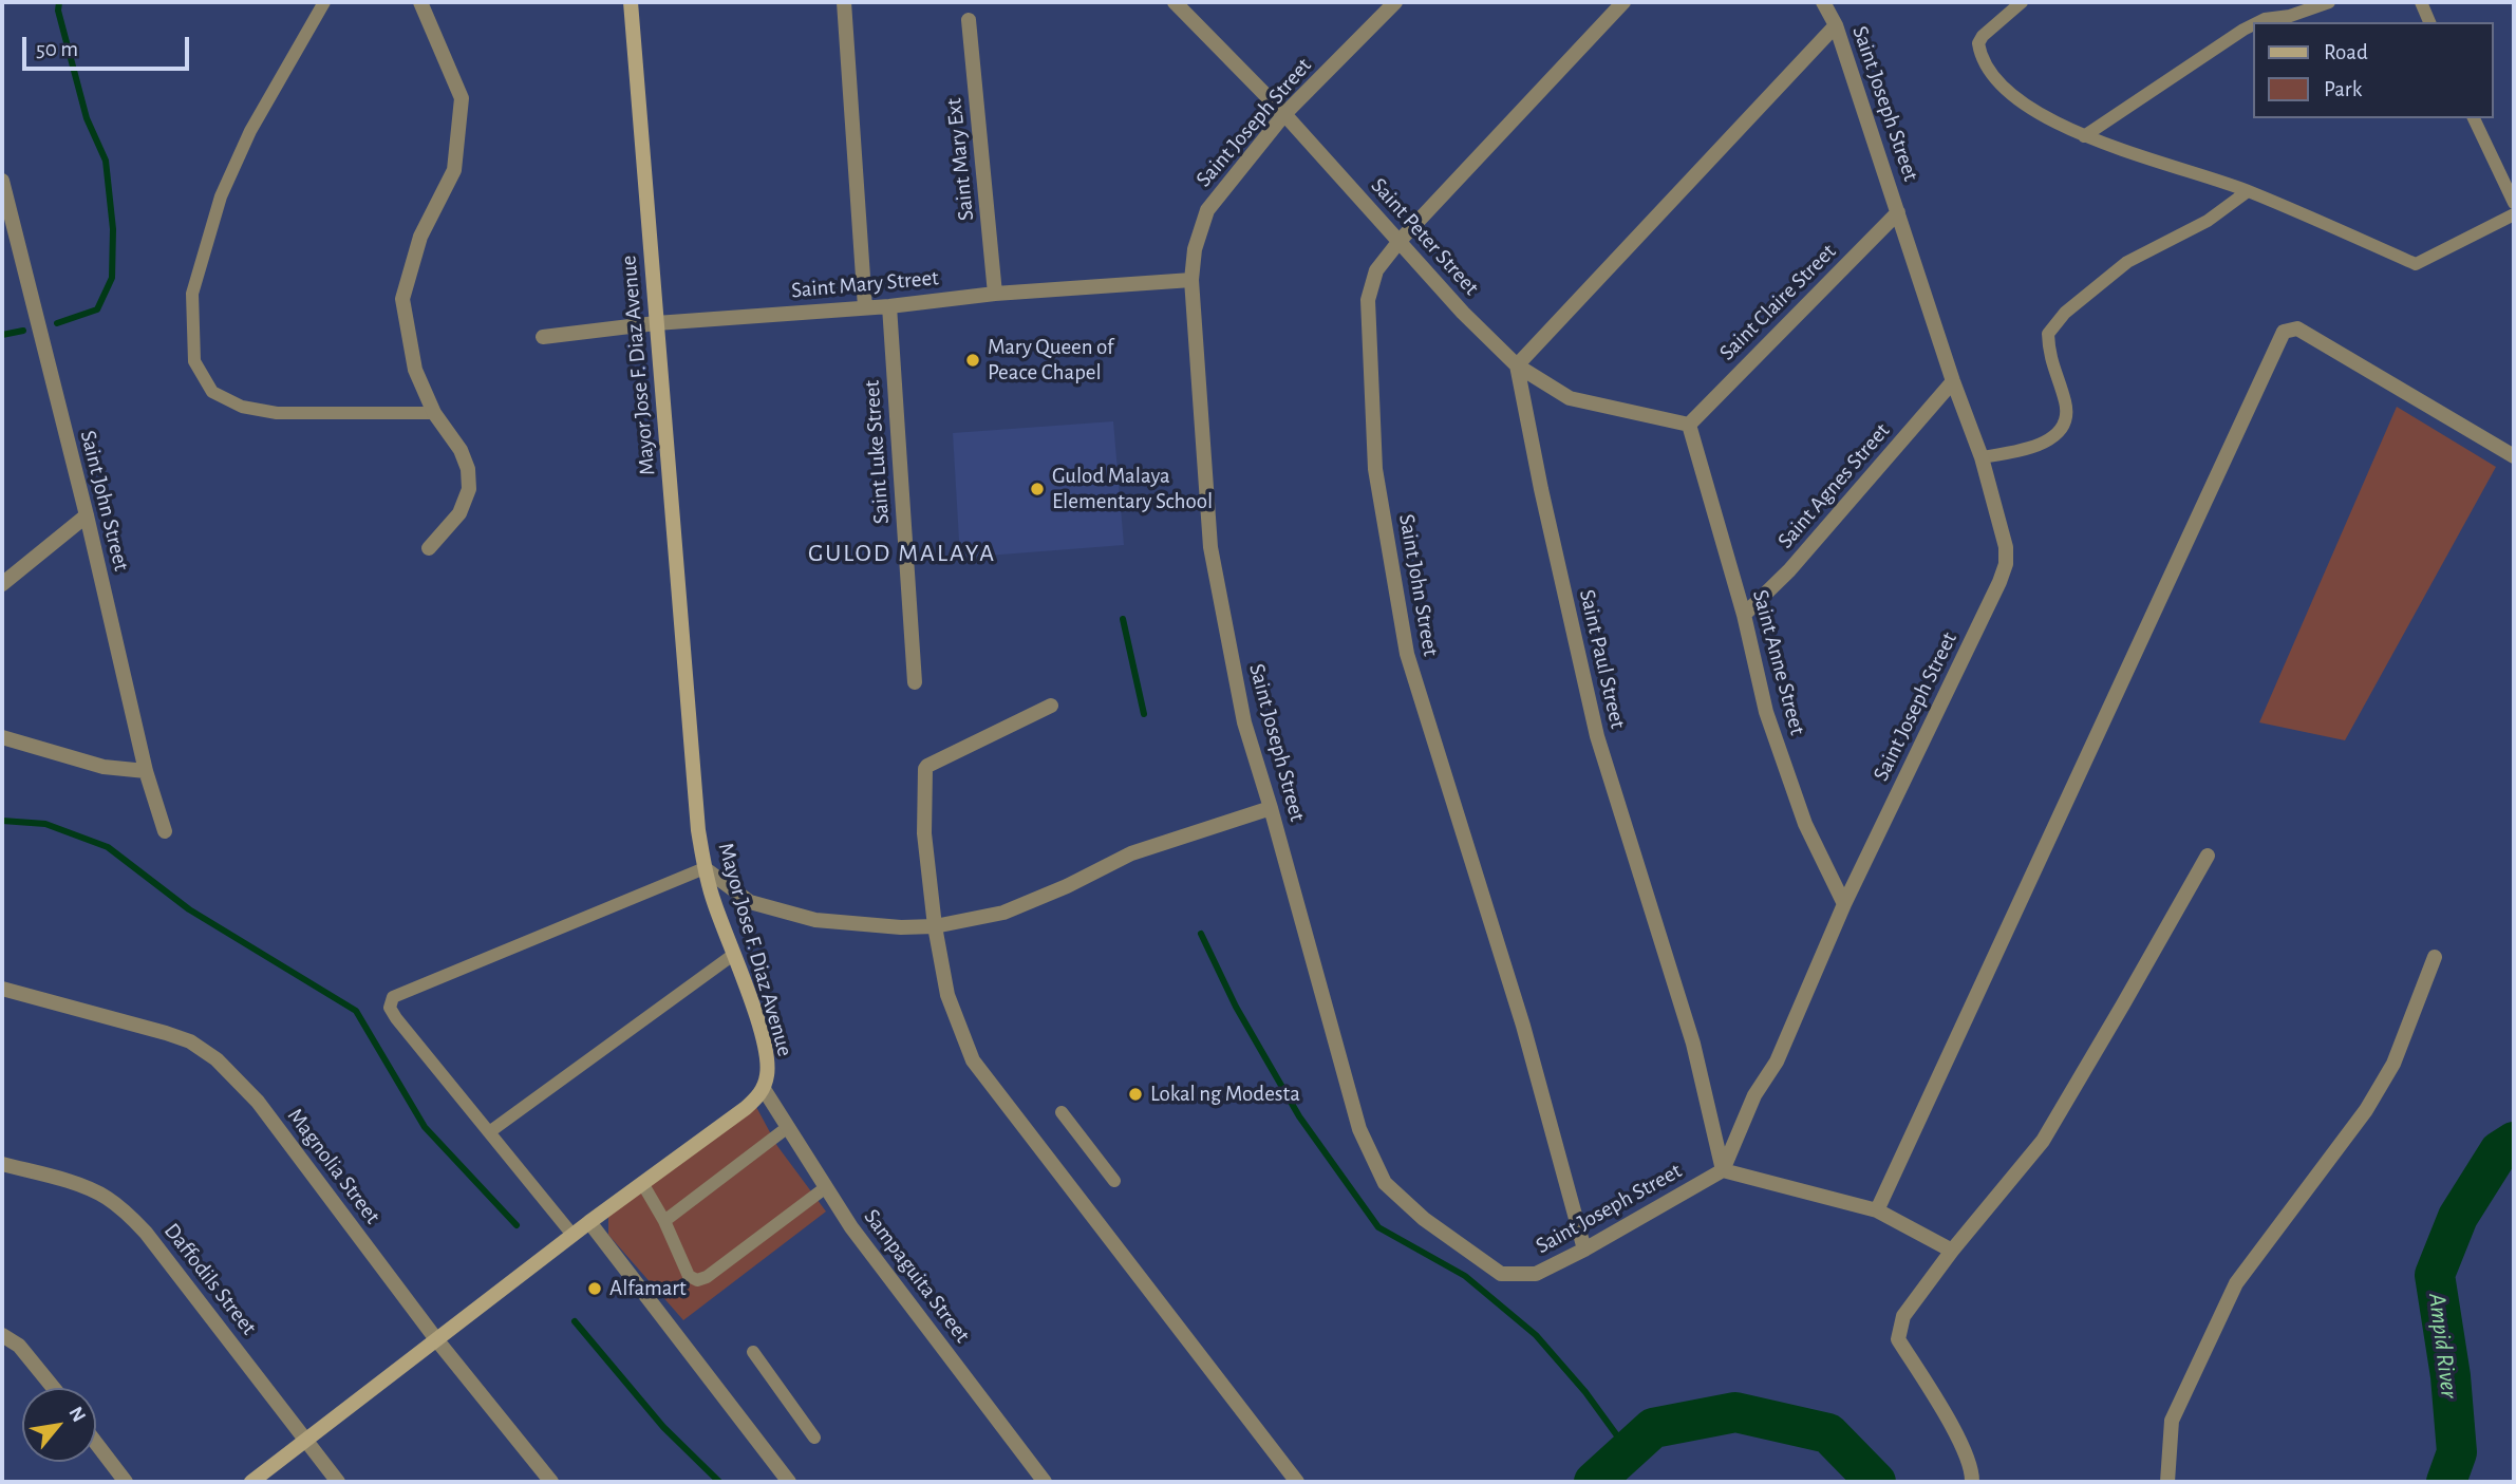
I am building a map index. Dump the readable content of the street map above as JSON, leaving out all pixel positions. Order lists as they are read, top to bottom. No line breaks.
{"streets":{"main road":["Mayor Jose F. Diaz Avenue"],"street":["Saint Joseph Street","Saint Mary Ext","Saint Peter Street","Saint Mary Street","Saint Claire Street","Saint Luke Street","Saint Agnes Street","Saint John Street","Saint Paul Street","Saint Anne Street","Magnolia Street","Sampaguita Street","Daffodils Street"]},"crossings":[["Saint Joseph Street","Saint Peter Street"],["Saint Joseph Street","Saint Mary Street"],["Saint Joseph Street","Saint Claire Street"],["Saint Joseph Street","Saint Agnes Street"],["Saint Joseph Street","Saint John Street"],["Saint Joseph Street","Saint Paul Street"],["Saint Joseph Street","Saint Anne Street"],["Saint Mary Ext","Saint Mary Street"],["Saint Peter Street","Saint Claire Street"],["Saint Peter Street","Saint John Street"],["Saint Peter Street","Saint Paul Street"],["Saint Peter Street","Saint Anne Street"],["Saint Mary Street","Mayor Jose F. Diaz Avenue"],["Saint Mary Street","Saint Luke Street"],["Saint Claire Street","Saint Anne Street"],["Mayor Jose F. Diaz Avenue","Magnolia Street"],["Mayor Jose F. Diaz Avenue","Sampaguita Street"],["Mayor Jose F. Diaz Avenue","Daffodils Street"],["Saint Agnes Street","Saint Anne Street"]],"districts":["GULOD MALAYA"],"water":["Ampid River"],"places":["Mary Queen of Peace Chapel","Gulod Malaya Elementary School","Lokal ng Modesta","Alfamart"],"legend":["Road","Park"],"scale_bar":"50 m","north":"top right"}
